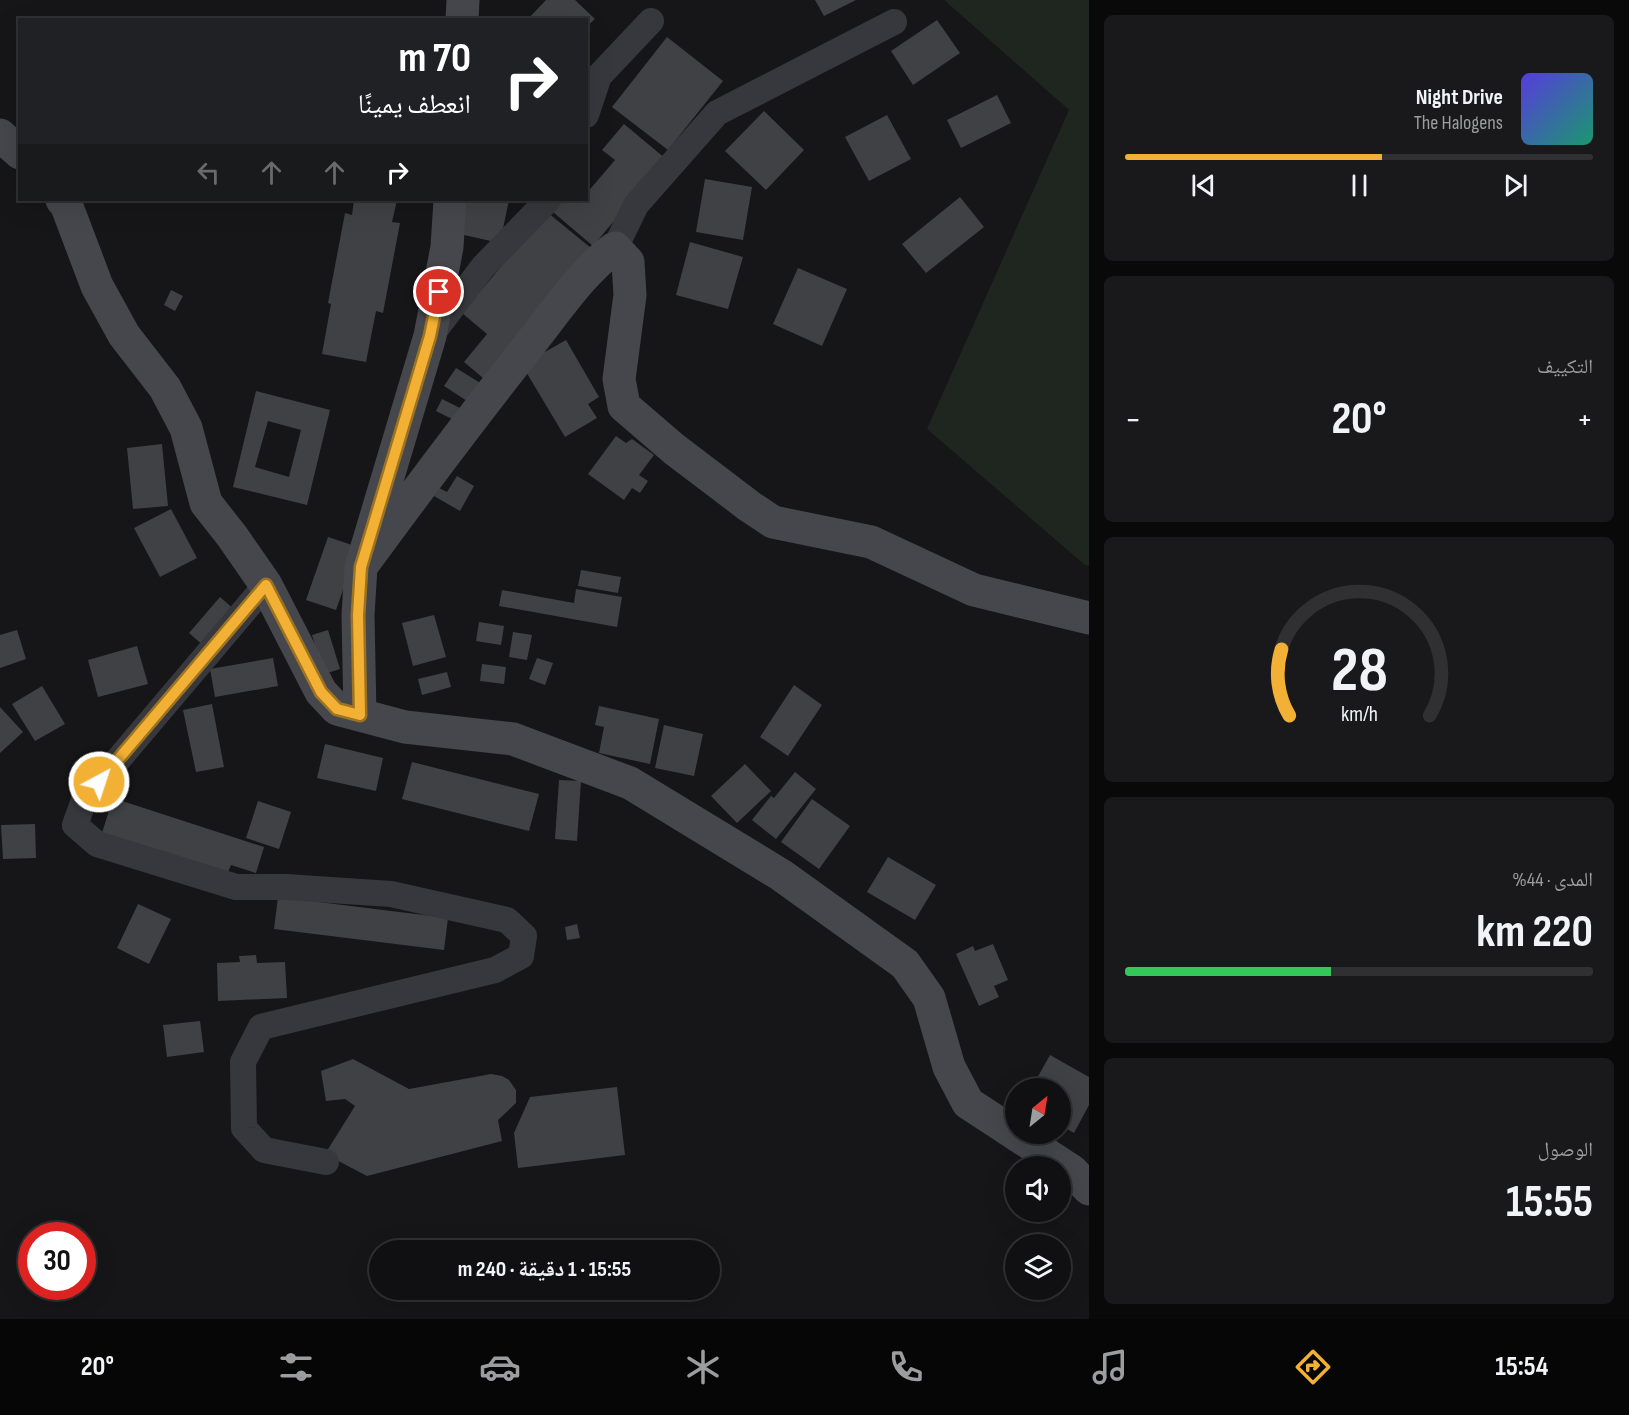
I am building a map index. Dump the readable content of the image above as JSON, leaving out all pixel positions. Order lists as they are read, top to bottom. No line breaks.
{"north":"top right","page":{"turn":["70 m","انعطف يمينًا"],"song":["Night Drive","The Halogens"],"tile":["التكييف",["المدى · 44%","220 km"],["الوصول","15:55"]],"heat":["−","20°","+"],"limit":"30","trip":"15:55 · 1 دقيقة · 240 m","tabs":["15:54","20°"],"gauge":["28","km/h"]}}
